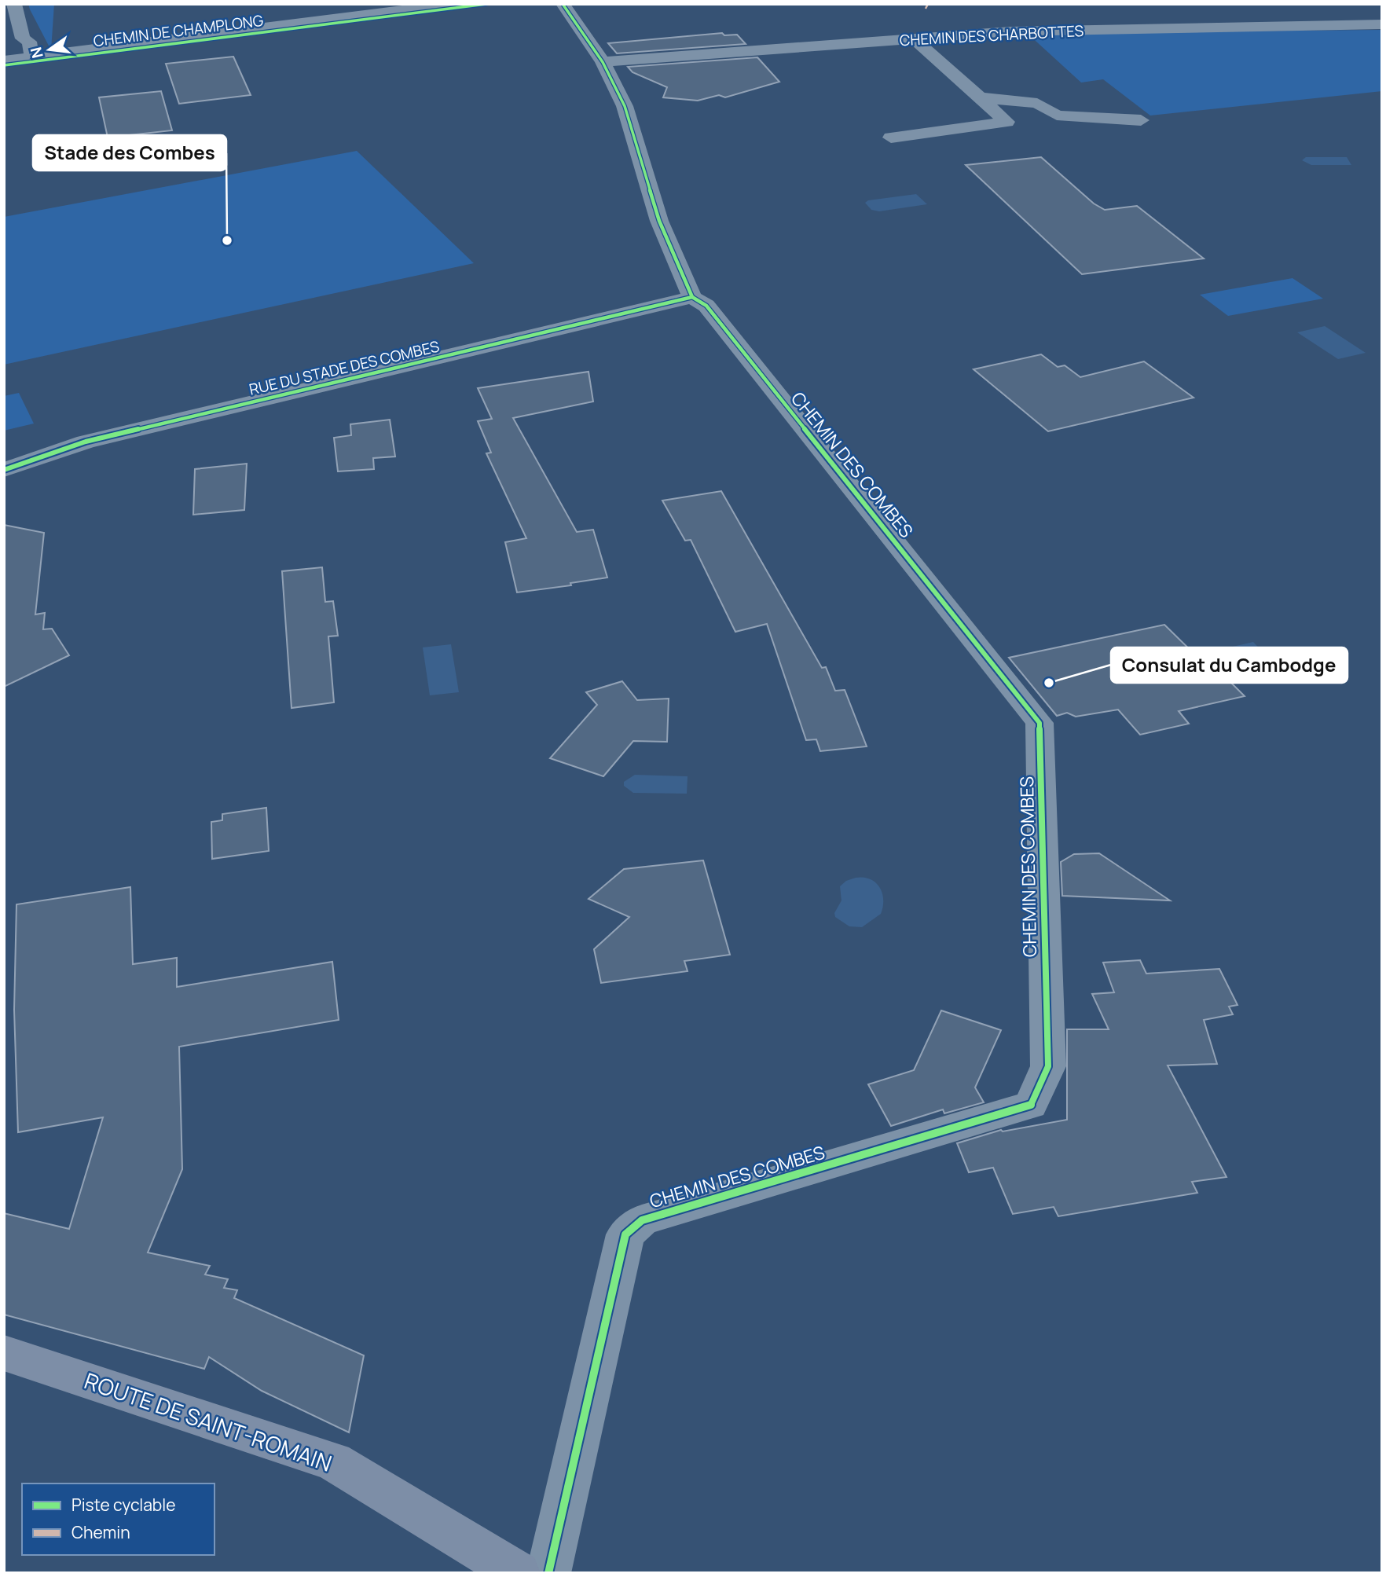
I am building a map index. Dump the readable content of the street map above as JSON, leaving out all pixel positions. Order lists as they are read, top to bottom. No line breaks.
{"streets":{"main road":["ROUTE DE SAINT-ROMAIN"],"street":["CHEMIN DE CHAMPLONG","CHEMIN DES CHARBOTTES","RUE DU STADE DES COMBES","CHEMIN DES COMBES"]},"crossings":[["CHEMIN DES CHARBOTTES","CHEMIN DES COMBES"],["RUE DU STADE DES COMBES","CHEMIN DES COMBES"]],"places":["Stade des Combes","Consulat du Cambodge"],"legend":["Piste cyclable","Chemin"],"north":"left"}
